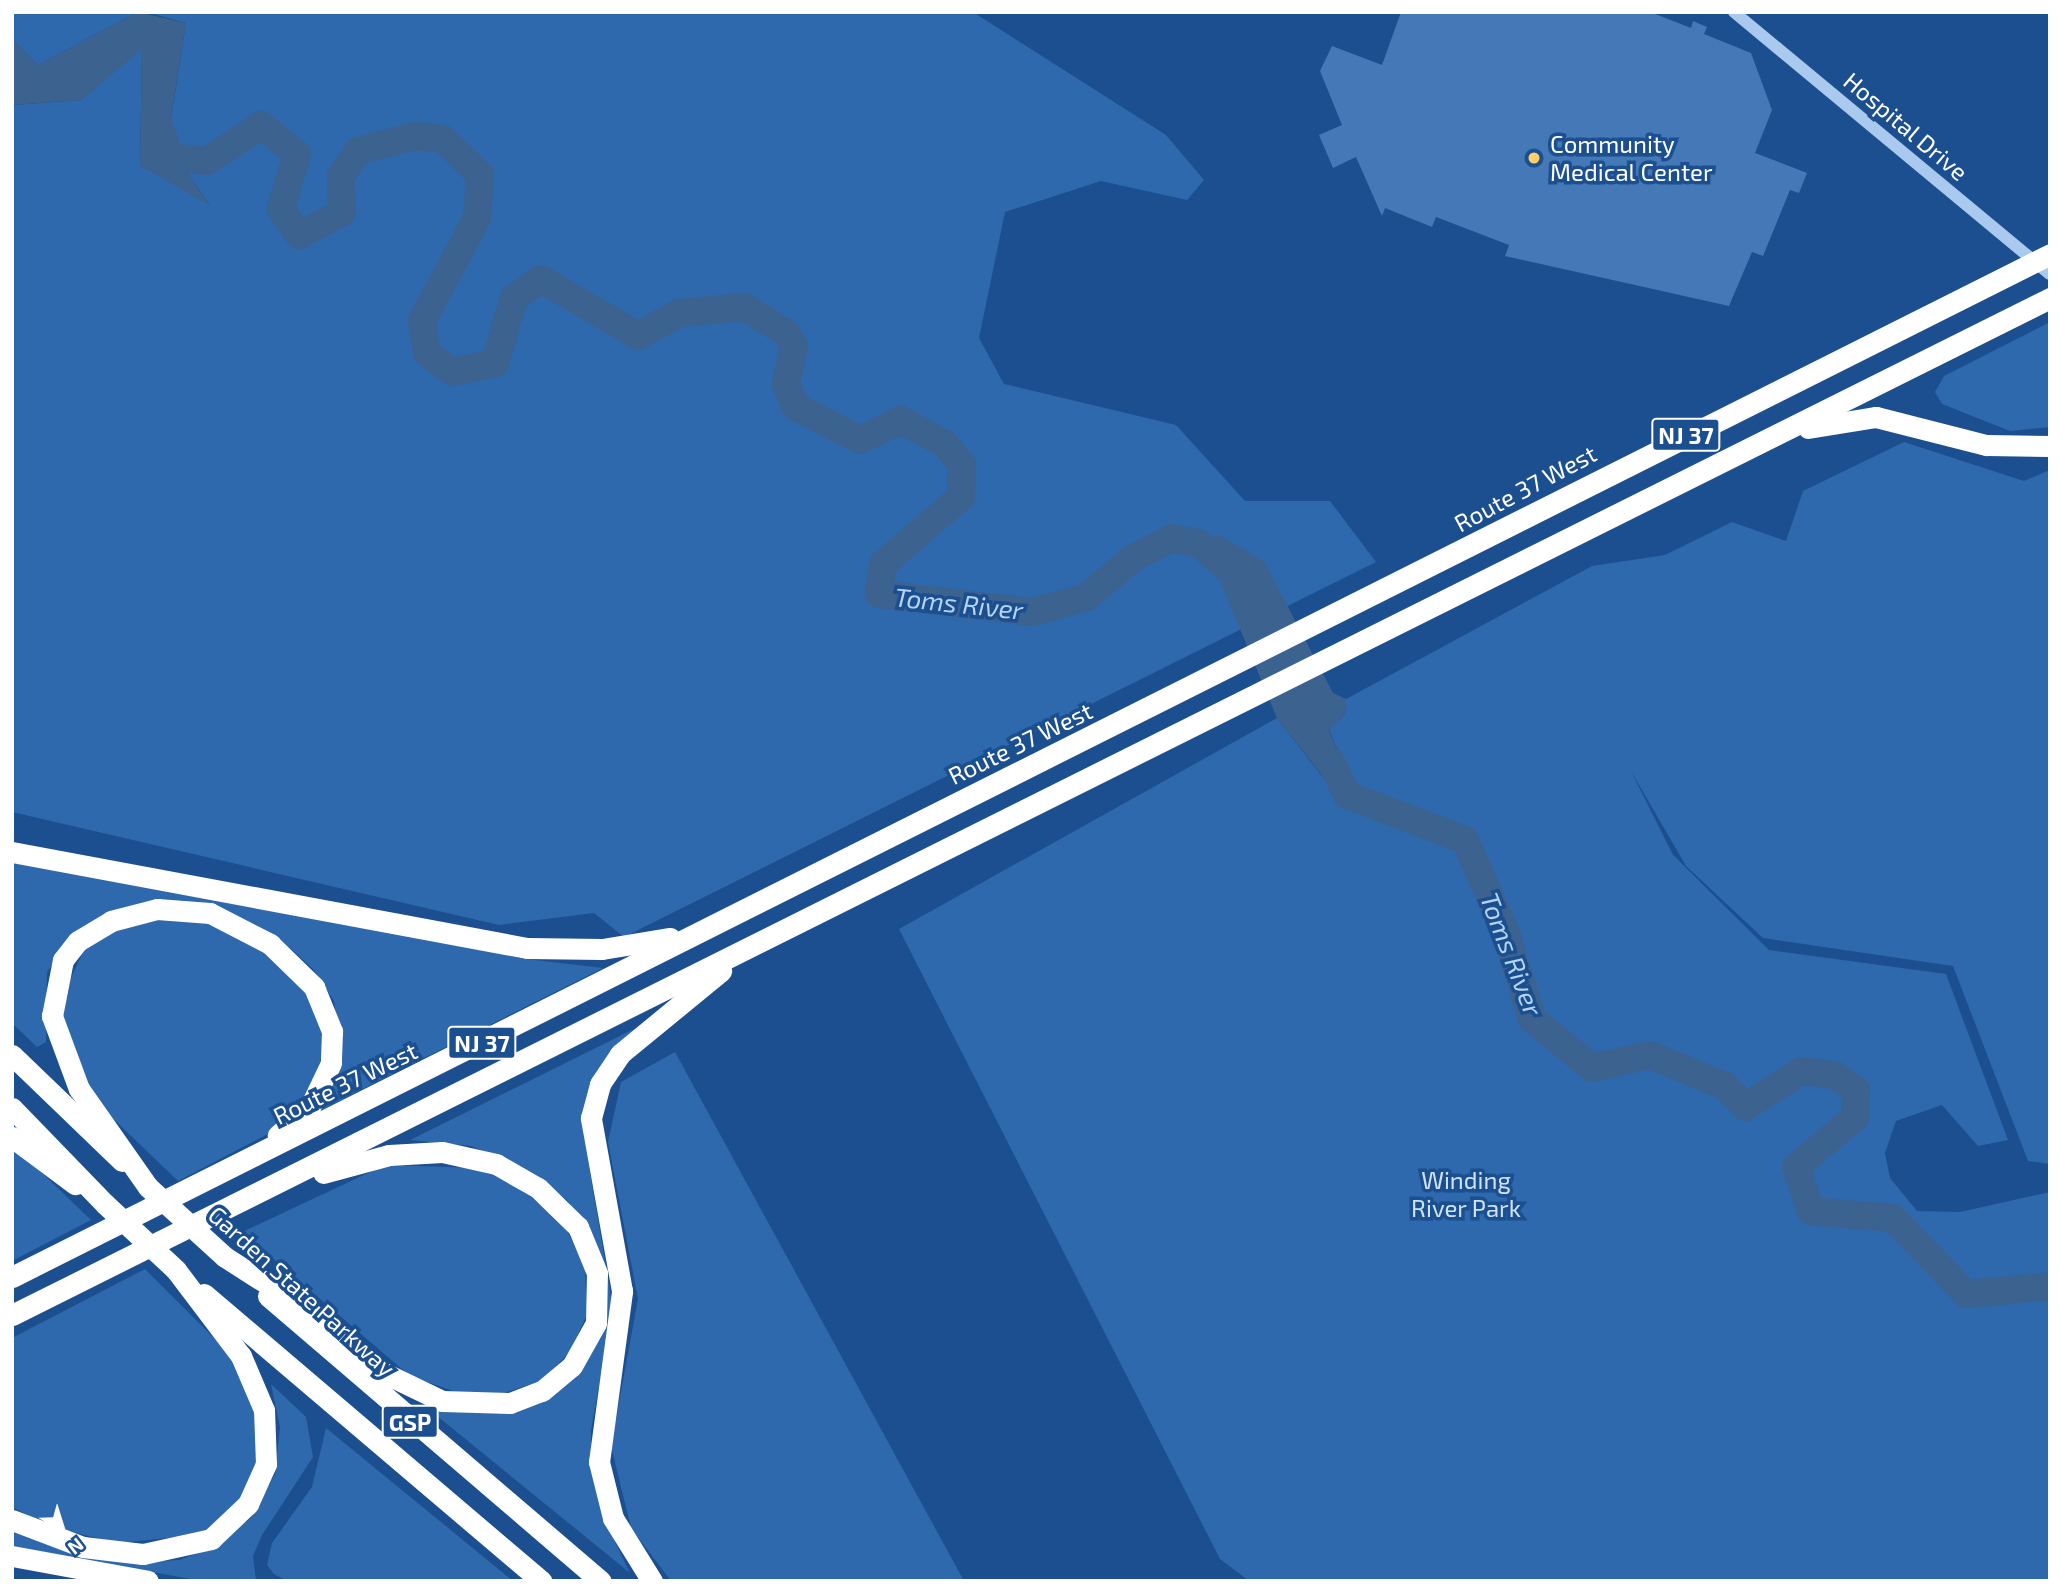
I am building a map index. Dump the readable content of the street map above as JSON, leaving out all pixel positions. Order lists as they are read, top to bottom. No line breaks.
{"streets":{"highway":["NJ 37","Route 37 West","Garden State Parkway","GSP"],"street":["Hospital Drive"]},"crossings":[["Hospital Drive","Route 37 West"]],"water":["Toms River"],"parks":["Winding River Park"],"places":["Community Medical Center"],"north":"bottom right"}
